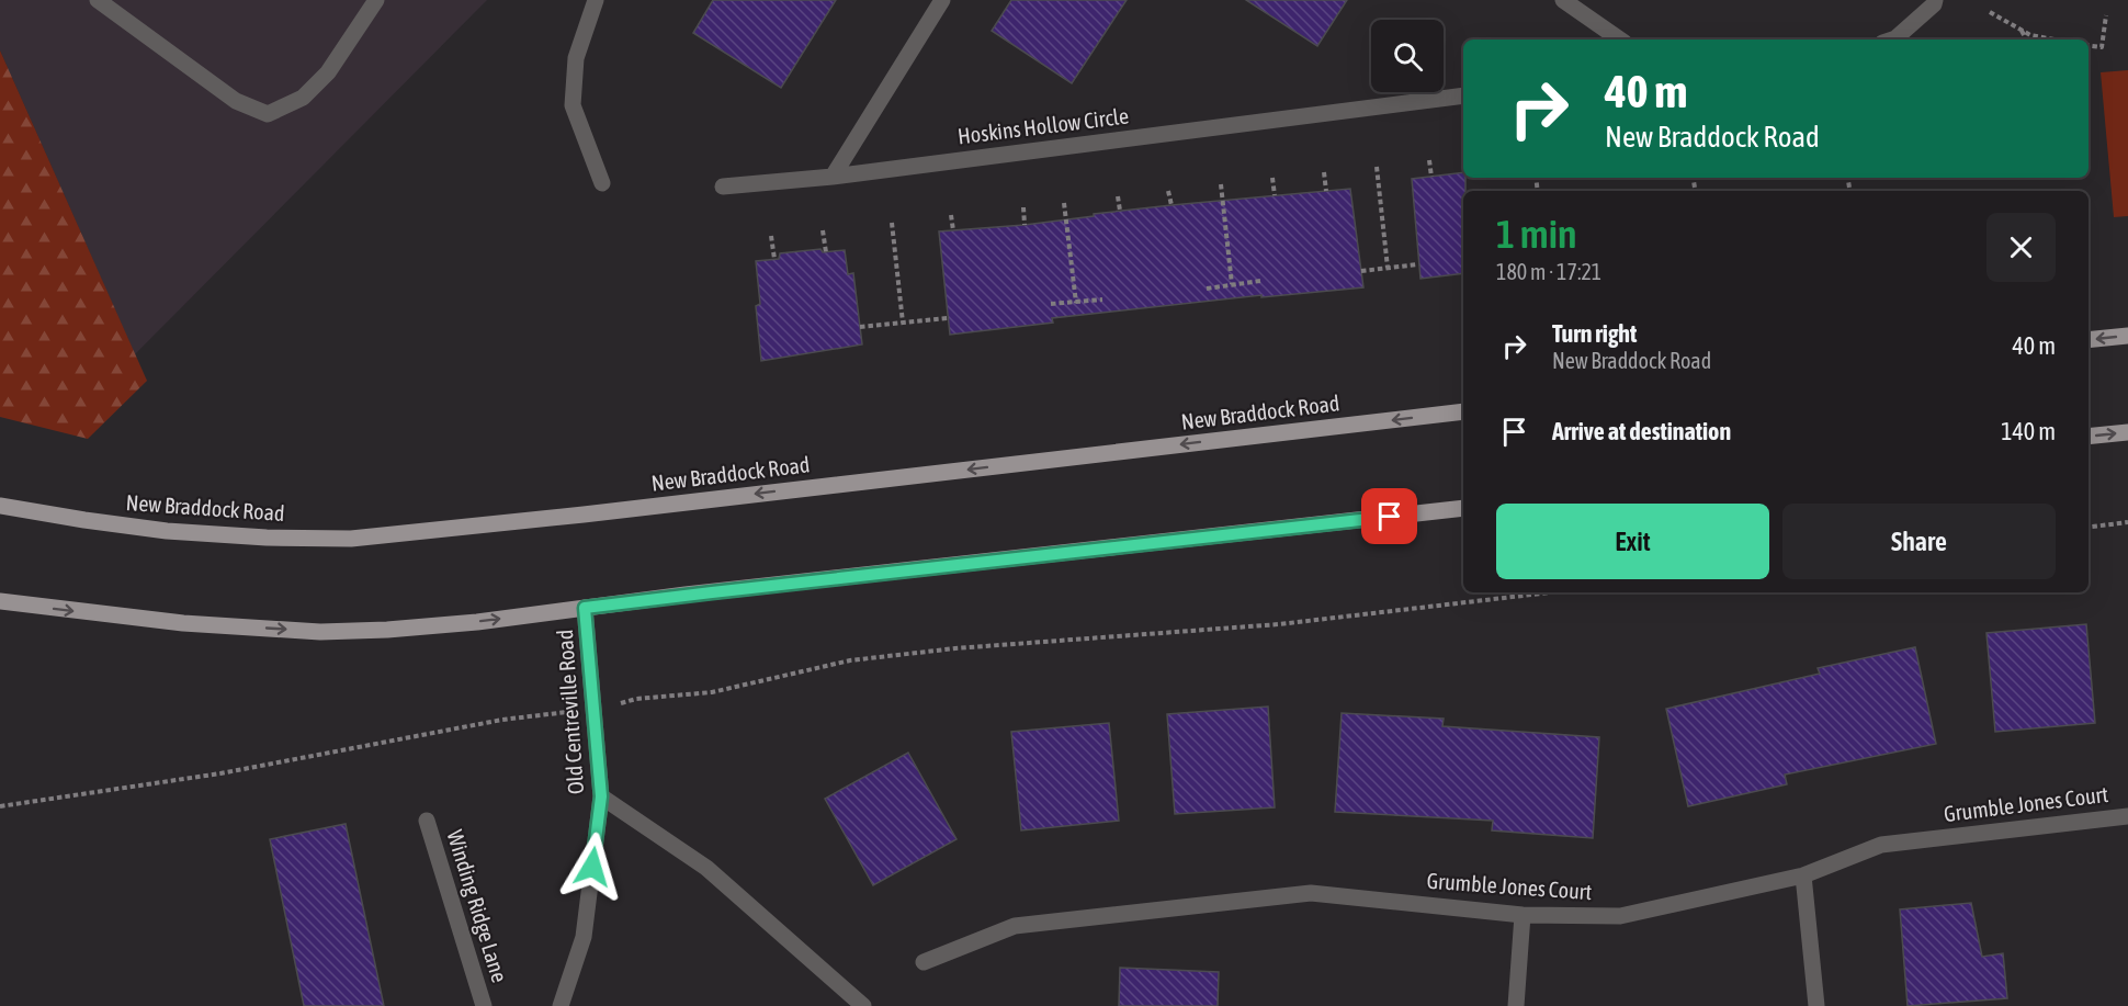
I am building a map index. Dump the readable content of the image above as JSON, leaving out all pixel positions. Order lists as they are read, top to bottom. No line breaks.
{"streets":{"main road":["New Braddock Road"],"street":["Hoskins Hollow Circle","Old Centreville Road","Grumble Jones Court","Winding Ridge Lane"]},"page":{"turn":["40 m","New Braddock Road"],"heading":["1 min","180 m · 17:21"],"list":[{"name":"Turn right","note":"New Braddock Road","value":"40 m"},{"name":"Arrive at destination","value":"140 m"}],"buttons":["Exit","Share"]}}
